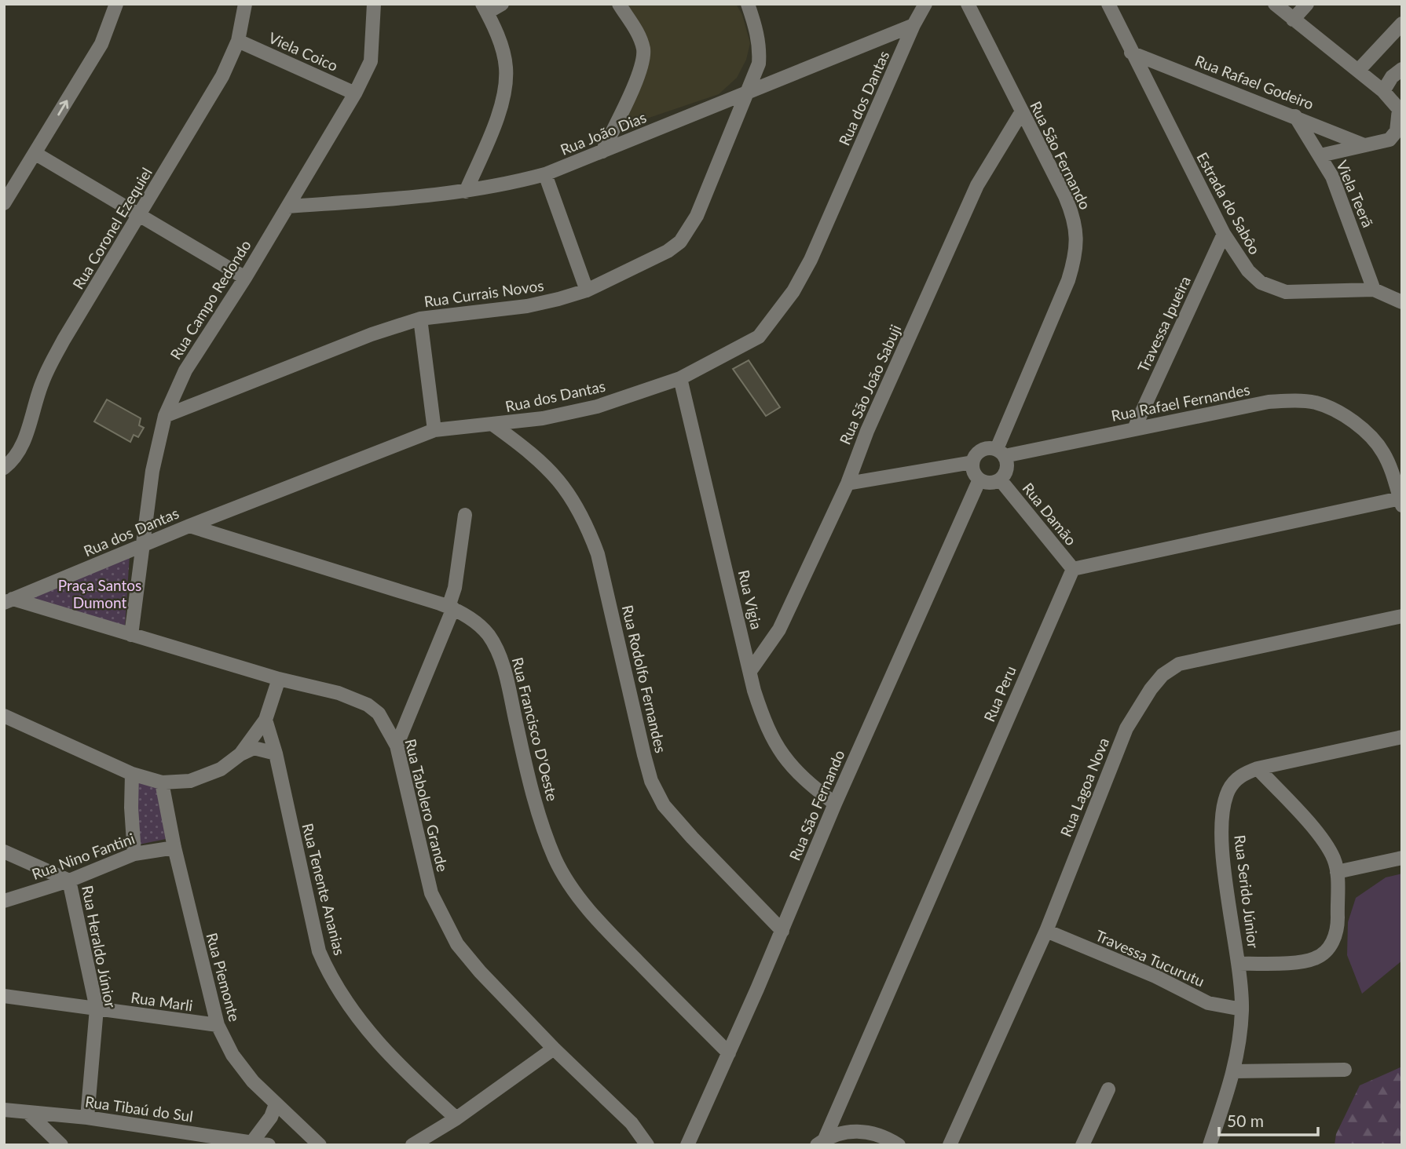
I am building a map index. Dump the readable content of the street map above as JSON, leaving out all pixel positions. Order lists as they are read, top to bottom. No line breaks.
{"streets":{"street":["Viela Coico","Rua Rafael Godeiro","Rua dos Dantas","Rua João Dias","Rua São Fernando","Viela Teerã","Estrada do Sabôo","Rua Coronel Ezequiel","Rua Currais Novos","Rua Campo Redondo","Travessa Ipueira","Rua São João Sabuji","Rua Rafael Fernandes","Rua Damão","Rua Vigia","Rua Rodolfo Fernandes","Rua Peru","Rua Francisco D'Oeste","Rua Lagoa Nova","Rua Tabolero Grande","Rua Nino Fantini","Rua Tenente Ananias","Rua Serido Júnior","Rua Heraldo Júnior","Travessa Tucurutu","Rua Piemonte","Rua Marli","Rua Tibaú do Sul"]},"crossings":[["Viela Coico","Rua Coronel Ezequiel"],["Viela Coico","Rua Campo Redondo"],["Rua Rafael Godeiro","Viela Teerã"],["Rua Rafael Godeiro","Estrada do Sabôo"],["Rua dos Dantas","Rua João Dias"],["Rua dos Dantas","Rua Campo Redondo"],["Rua dos Dantas","Rua Vigia"],["Rua dos Dantas","Rua Rodolfo Fernandes"],["Rua dos Dantas","Rua Francisco D'Oeste"],["Rua dos Dantas","Rua Tabolero Grande"],["Rua João Dias","Rua Currais Novos"],["Rua João Dias","Rua Campo Redondo"],["Rua São Fernando","Rua São João Sabuji"],["Rua São Fernando","Rua Rafael Fernandes"],["Rua São Fernando","Rua Damão"],["Rua São Fernando","Rua Vigia"],["Rua São Fernando","Rua Rodolfo Fernandes"],["Rua São Fernando","Rua Francisco D'Oeste"],["Viela Teerã","Estrada do Sabôo"],["Estrada do Sabôo","Travessa Ipueira"],["Rua Currais Novos","Rua Campo Redondo"],["Rua Campo Redondo","Rua Tabolero Grande"],["Travessa Ipueira","Rua Rafael Fernandes"],["Rua São João Sabuji","Rua Vigia"],["Rua Rafael Fernandes","Rua Damão"],["Rua Damão","Rua Peru"],["Rua Lagoa Nova","Travessa Tucurutu"],["Rua Nino Fantini","Rua Heraldo Júnior"],["Rua Nino Fantini","Rua Piemonte"],["Rua Serido Júnior","Travessa Tucurutu"],["Rua Heraldo Júnior","Rua Marli"],["Rua Heraldo Júnior","Rua Tibaú do Sul"],["Rua Piemonte","Rua Marli"]],"parks":["Praça Santos Dumont"],"scale_bar":"50 m"}
